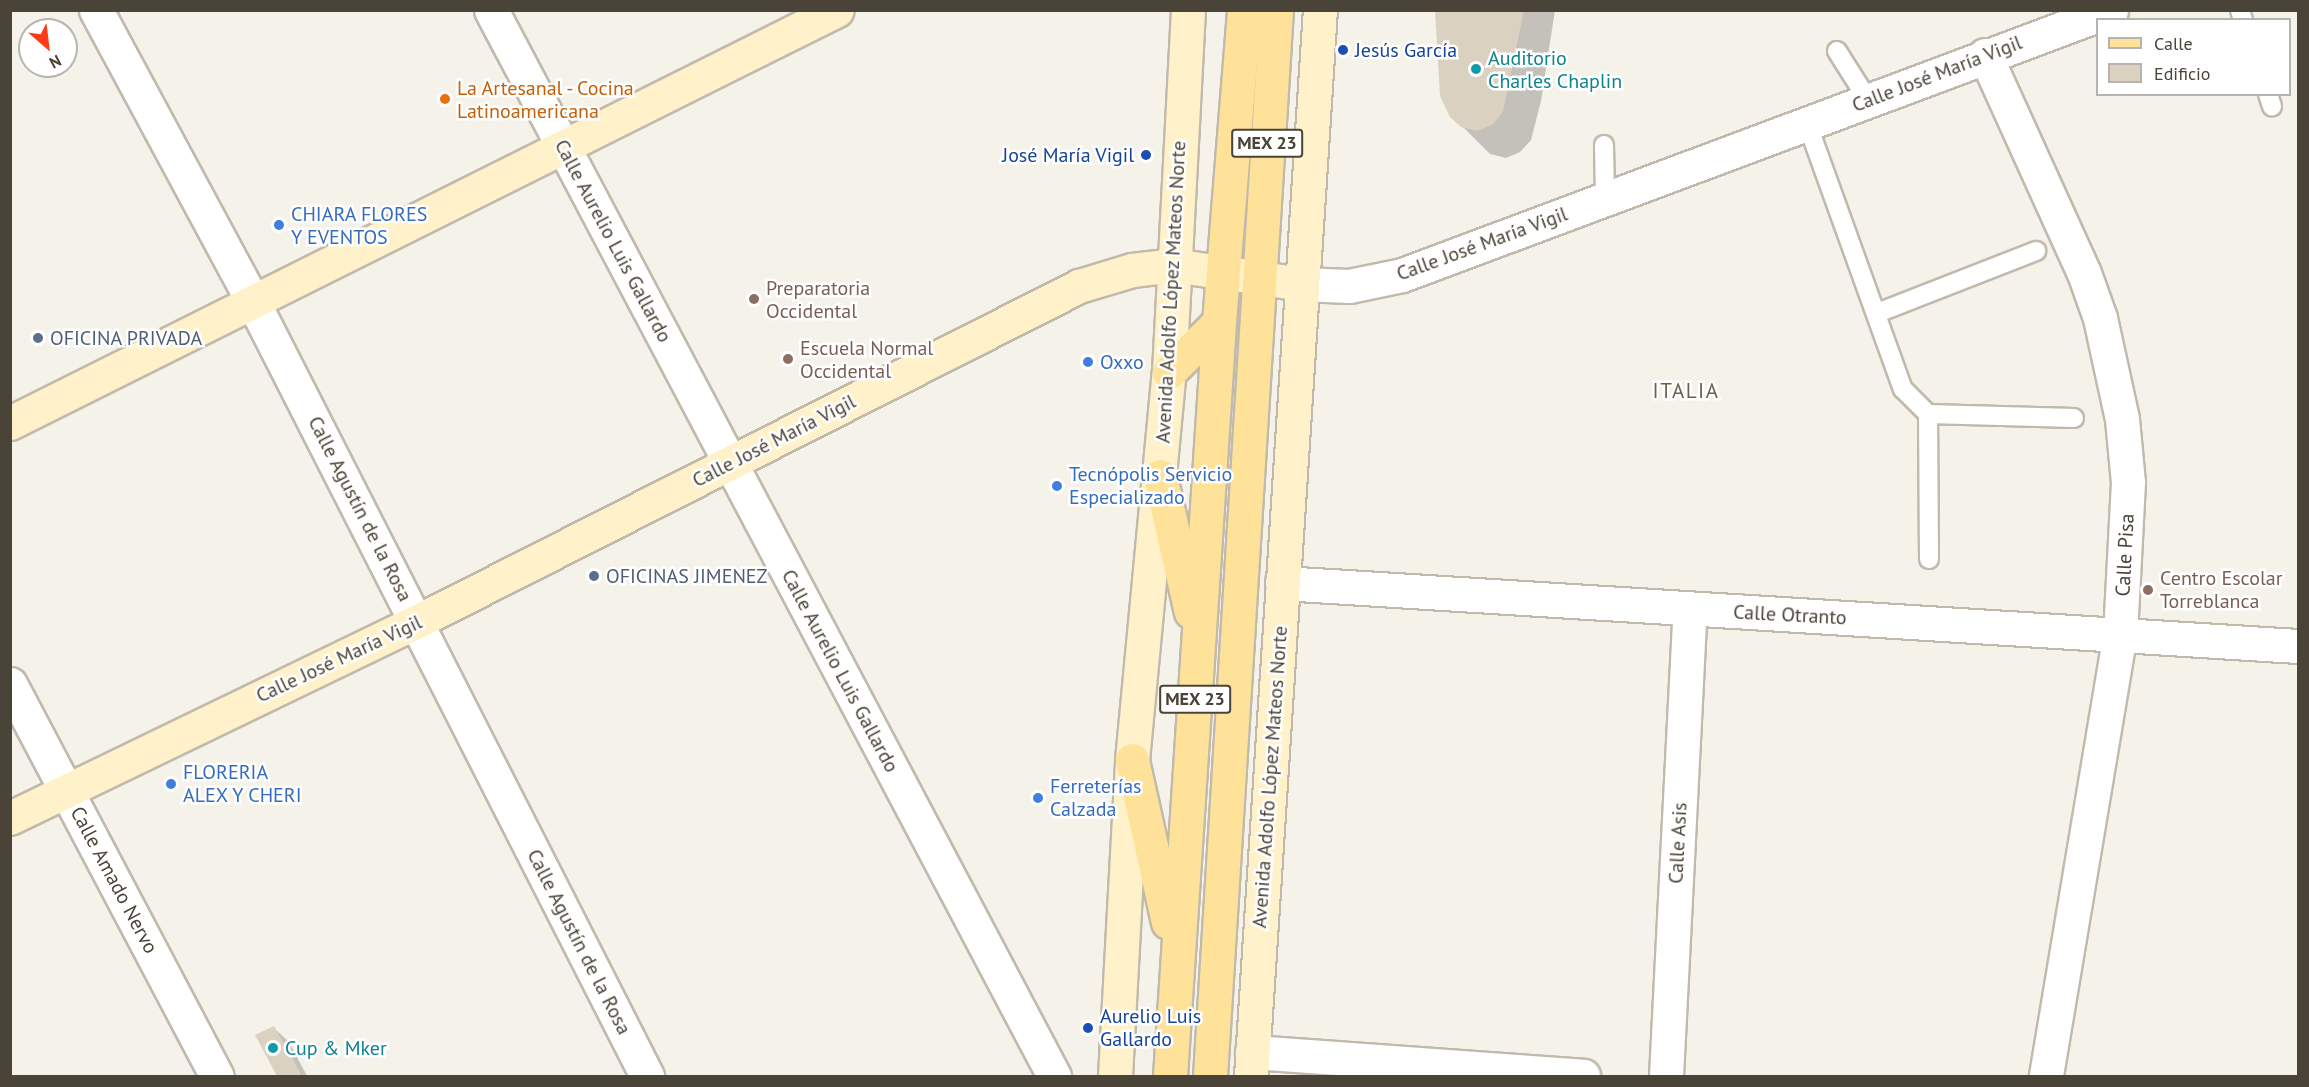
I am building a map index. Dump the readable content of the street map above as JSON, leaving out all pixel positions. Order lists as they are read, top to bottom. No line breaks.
{"streets":{"main road":["MEX 23","Avenida Adolfo López Mateos Norte"],"street":["Calle José María Vigil","Calle Aurelio Luis Gallardo","Calle Agustín de la Rosa","Calle Pisa","Calle Otranto","Calle Asis","Calle Amado Nervo"]},"crossings":[["Calle José María Vigil","MEX 23"],["Calle José María Vigil","Calle Aurelio Luis Gallardo"],["Calle José María Vigil","Avenida Adolfo López Mateos Norte"],["Calle José María Vigil","Calle Agustín de la Rosa"],["Calle José María Vigil","Calle Pisa"],["Calle José María Vigil","Calle Amado Nervo"],["Avenida Adolfo López Mateos Norte","Calle Otranto"],["Calle Pisa","Calle Otranto"],["Calle Otranto","Calle Asis"]],"districts":["ITALIA"],"places":["Jesús García","Auditorio Charles Chaplin","La Artesanal - Cocina Latinoamericana","José María Vigil","CHIARA FLORES Y EVENTOS","Preparatoria Occidental","OFICINA PRIVADA","Escuela Normal Occidental","Oxxo","Tecnópolis Servicio Especializado","OFICINAS JIMENEZ","Centro Escolar Torreblanca","FLORERIA ALEX Y CHERI","Ferreterías Calzada","Aurelio Luis Gallardo","Cup & Mker"],"legend":["Calle","Edificio"],"north":"bottom right"}
